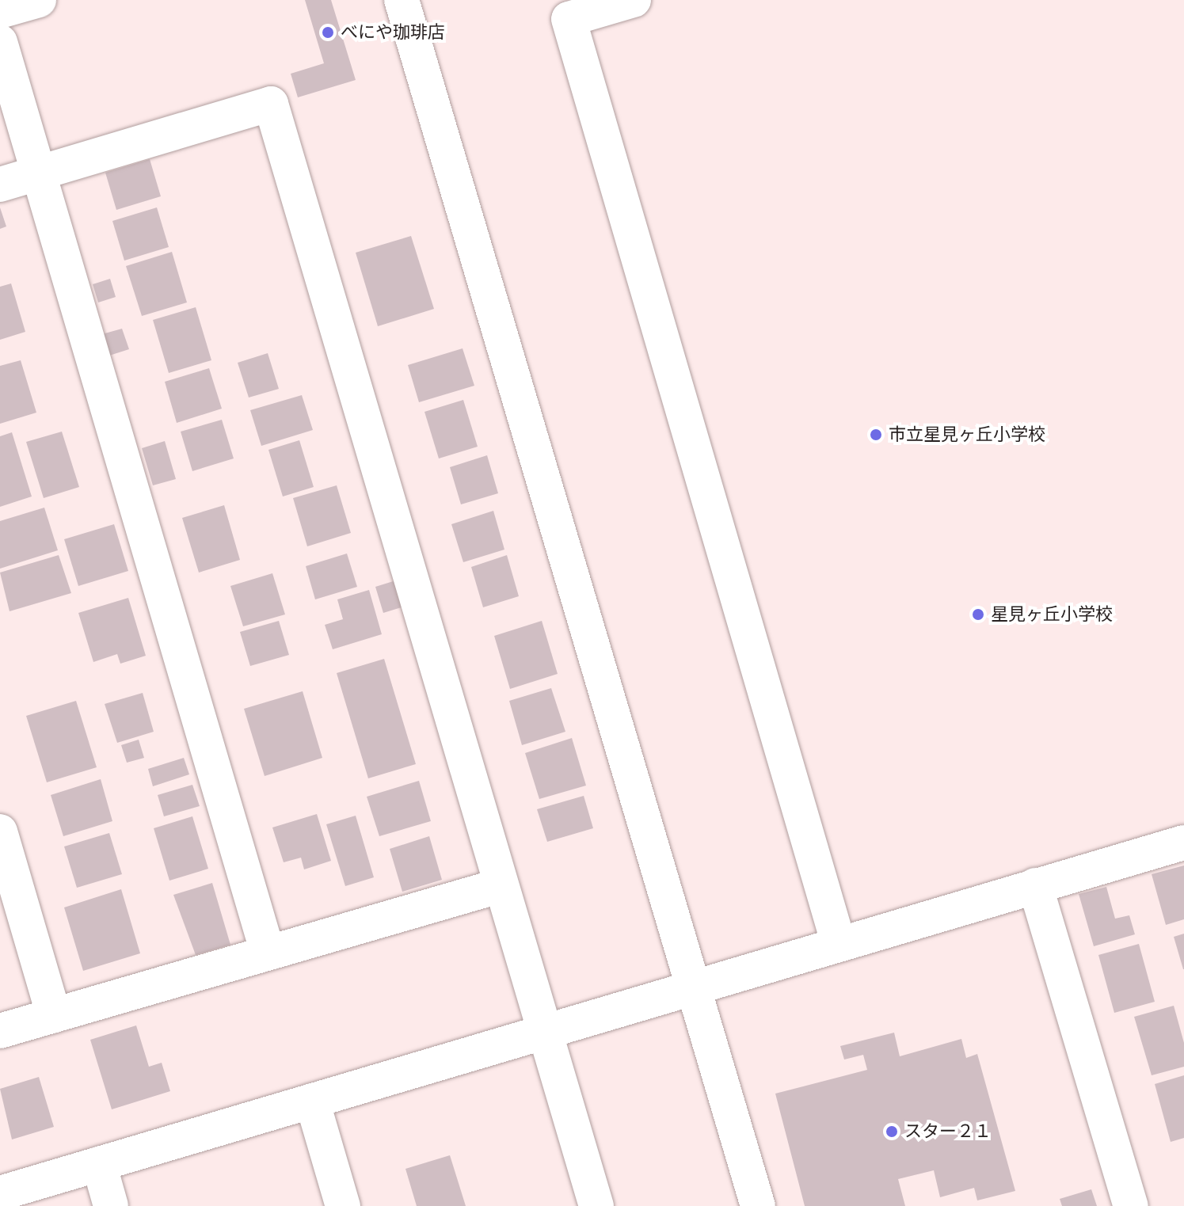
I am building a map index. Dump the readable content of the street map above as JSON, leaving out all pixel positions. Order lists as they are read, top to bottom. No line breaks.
{"places":["べにや珈琲店","市立星見ヶ丘小学校","星見ヶ丘小学校","スター２１"]}
